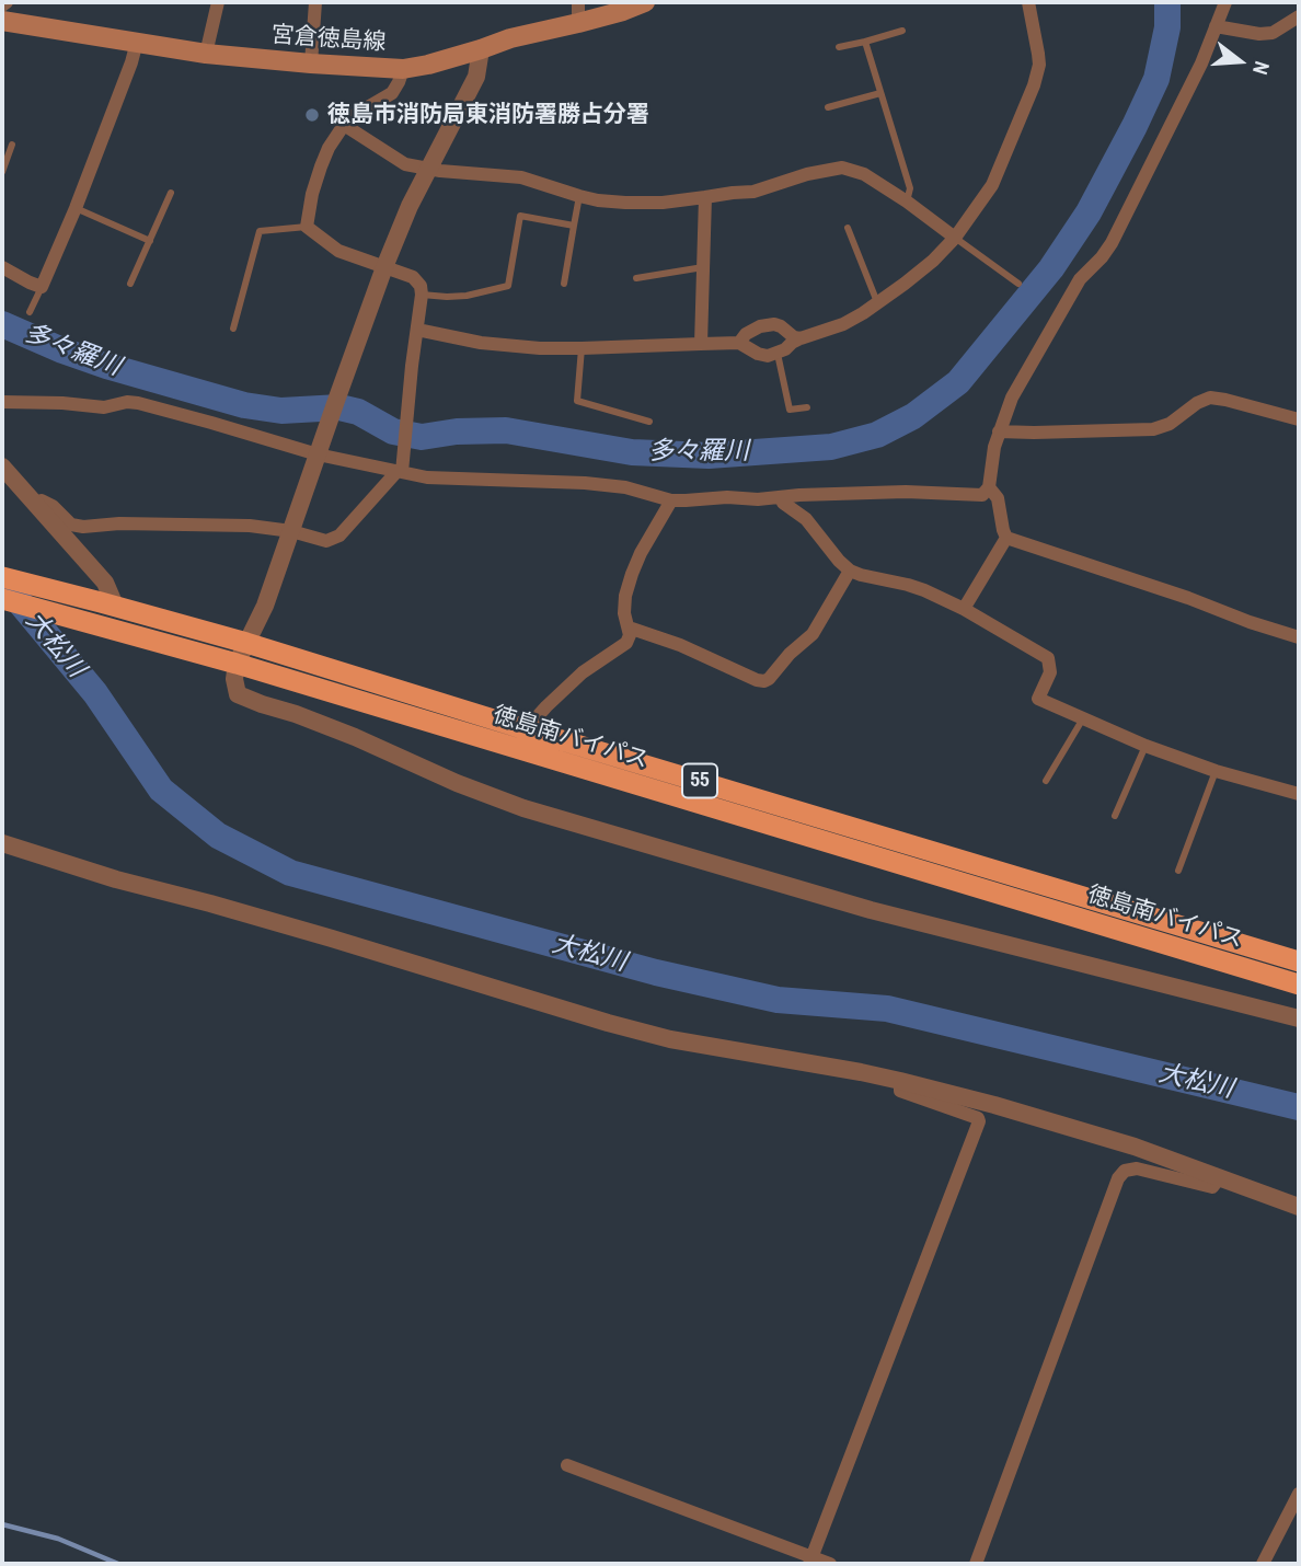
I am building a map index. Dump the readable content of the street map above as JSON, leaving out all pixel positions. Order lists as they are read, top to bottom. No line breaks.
{"streets":{"highway":["徳島南バイパス","55"],"main road":["宮倉徳島線"]},"water":["多々羅川","大松川"],"places":["徳島市消防局東消防署勝占分署"],"north":"right"}
